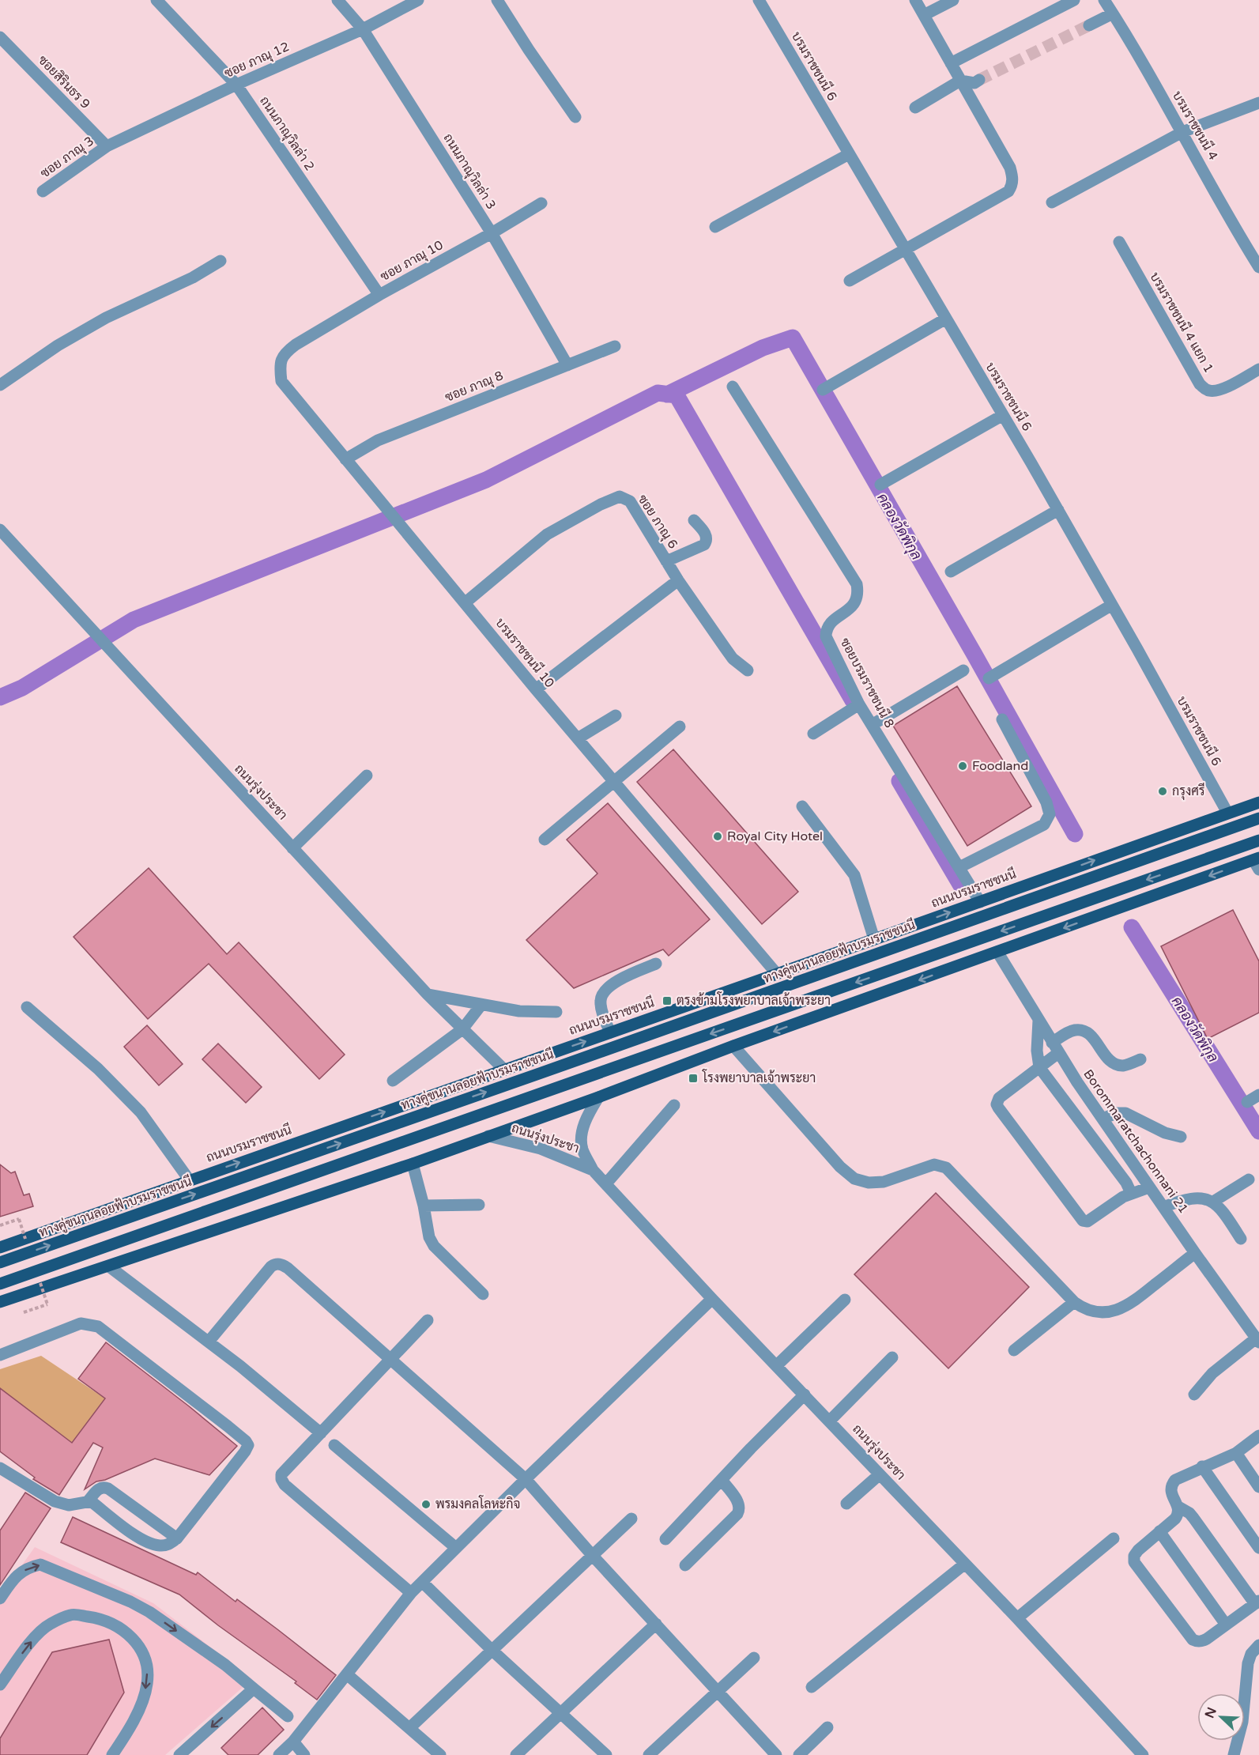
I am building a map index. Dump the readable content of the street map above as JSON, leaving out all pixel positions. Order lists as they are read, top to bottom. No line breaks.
{"streets":{"main road":["ถนนบรมราชชนนี","ทางคู่ขนานลอยฟ้าบรมราชชนนี"],"street":["ซอย ภาณุ 12","บรมราชชนนี 6","ซอยสิรินธร 9","บรมราชชนนี 4","ถนนภาณุวิลล่า 2","ซอย ภาณุ 3","ถนนภาณุวิลล่า 3","ซอย ภาณุ 10","บรมราชชนนี 4 แยก 1","ซอย ภาณุ 8","ซอย ภาณุ 6","บรมราชชนนี 10","ซอยบรมราชชนนี 8","ถนนรุ่งประชา","Borommaratchachonnani 21"]},"crossings":[["ซอย ภาณุ 12","ซอยสิรินธร 9"],["ซอย ภาณุ 12","ถนนภาณุวิลล่า 2"],["ซอย ภาณุ 12","ซอย ภาณุ 3"],["ซอย ภาณุ 12","ถนนภาณุวิลล่า 3"],["บรมราชชนนี 6","ถนนบรมราชชนนี"],["ซอยสิรินธร 9","ซอย ภาณุ 3"],["ถนนภาณุวิลล่า 2","ซอย ภาณุ 10"],["ถนนภาณุวิลล่า 3","ซอย ภาณุ 10"],["ถนนภาณุวิลล่า 3","ซอย ภาณุ 8"],["ซอย ภาณุ 10","บรมราชชนนี 10"],["ซอย ภาณุ 8","บรมราชชนนี 10"],["ซอย ภาณุ 6","บรมราชชนนี 10"],["บรมราชชนนี 10","ถนนบรมราชชนนี"],["ซอยบรมราชชนนี 8","ถนนบรมราชชนนี"],["ถนนรุ่งประชา","ถนนบรมราชชนนี"]],"water":["คลองวัดพิกุล"],"places":{"other":["Foodland","กรุงศรี","Royal City Hotel","พรมงคลโลหะกิจ"],"transit":["ตรงข้ามโรงพยาบาลเจ้าพระยา","โรงพยาบาลเจ้าพระยา"]},"north":"top left"}
